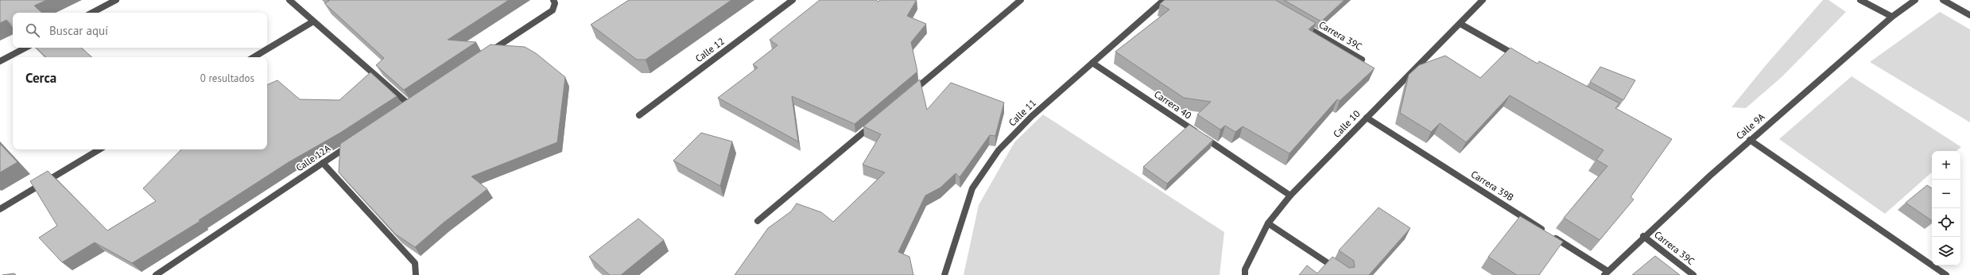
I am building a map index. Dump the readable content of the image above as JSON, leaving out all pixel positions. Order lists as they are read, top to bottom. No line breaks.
{"streets":{"street":["Carrera 39C","Calle 12","Carrera 40","Calle 11","Calle 10","Calle 9A","Calle 12A","Carrera 39B"]},"crossings":[["Carrera 39C","Calle 9A"],["Carrera 40","Calle 11"],["Carrera 40","Calle 10"],["Calle 10","Carrera 39B"],["Calle 9A","Carrera 39B"]],"page":{"search":"Buscar aquí","heading":["Cerca","0 resultados"],"map_buttons":["+","−"]}}
